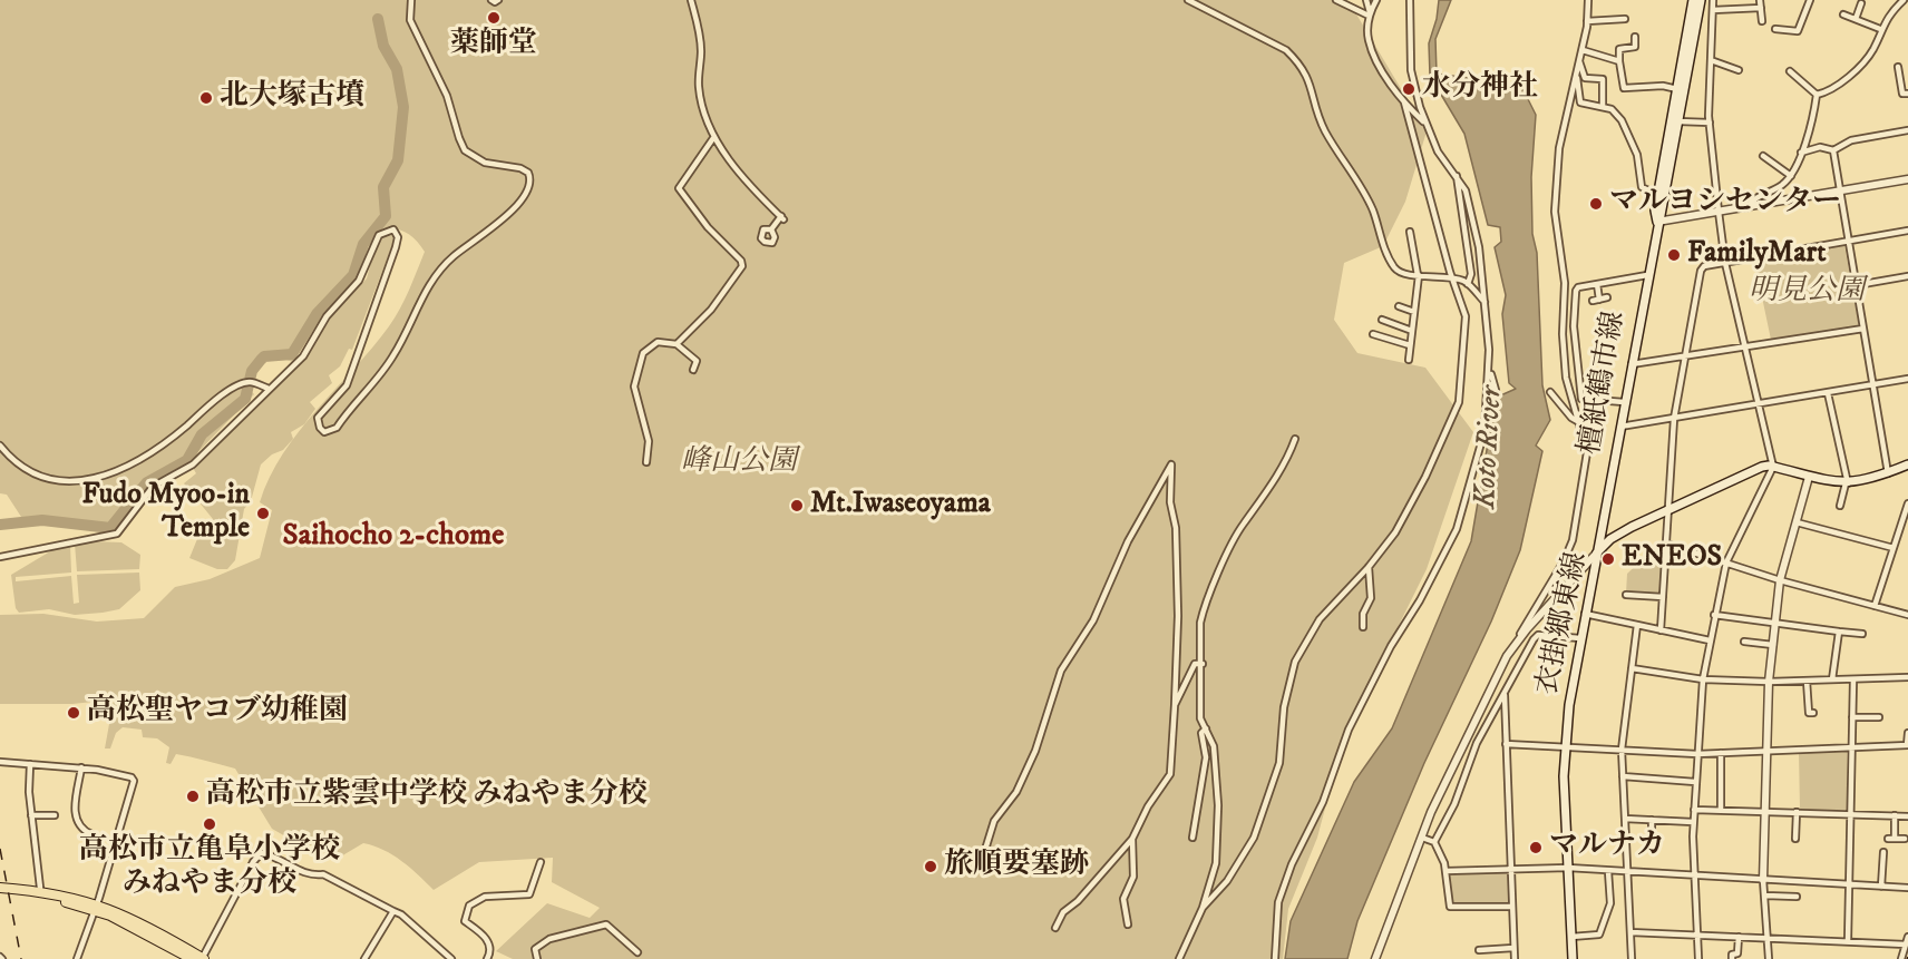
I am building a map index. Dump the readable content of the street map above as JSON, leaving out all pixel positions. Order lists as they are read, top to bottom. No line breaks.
{"streets":{"main road":["檀紙鶴市線","衣掛郷東線"]},"crossings":[["檀紙鶴市線","衣掛郷東線"]],"districts":["Saihocho 2-chome"],"water":["Koto River"],"parks":["明見公園","峰山公園"],"places":["薬師堂","水分神社","北大塚古墳","マルヨシセンター","FamilyMart","Mt.Iwaseoyama","Fudo Myoo-in Temple","ENEOS","高松聖ヤコブ幼稚園","高松市立紫雲中学校 みねやま分校","高松市立亀阜小学校 みねやま分校","マルナカ","旅順要塞跡"]}
